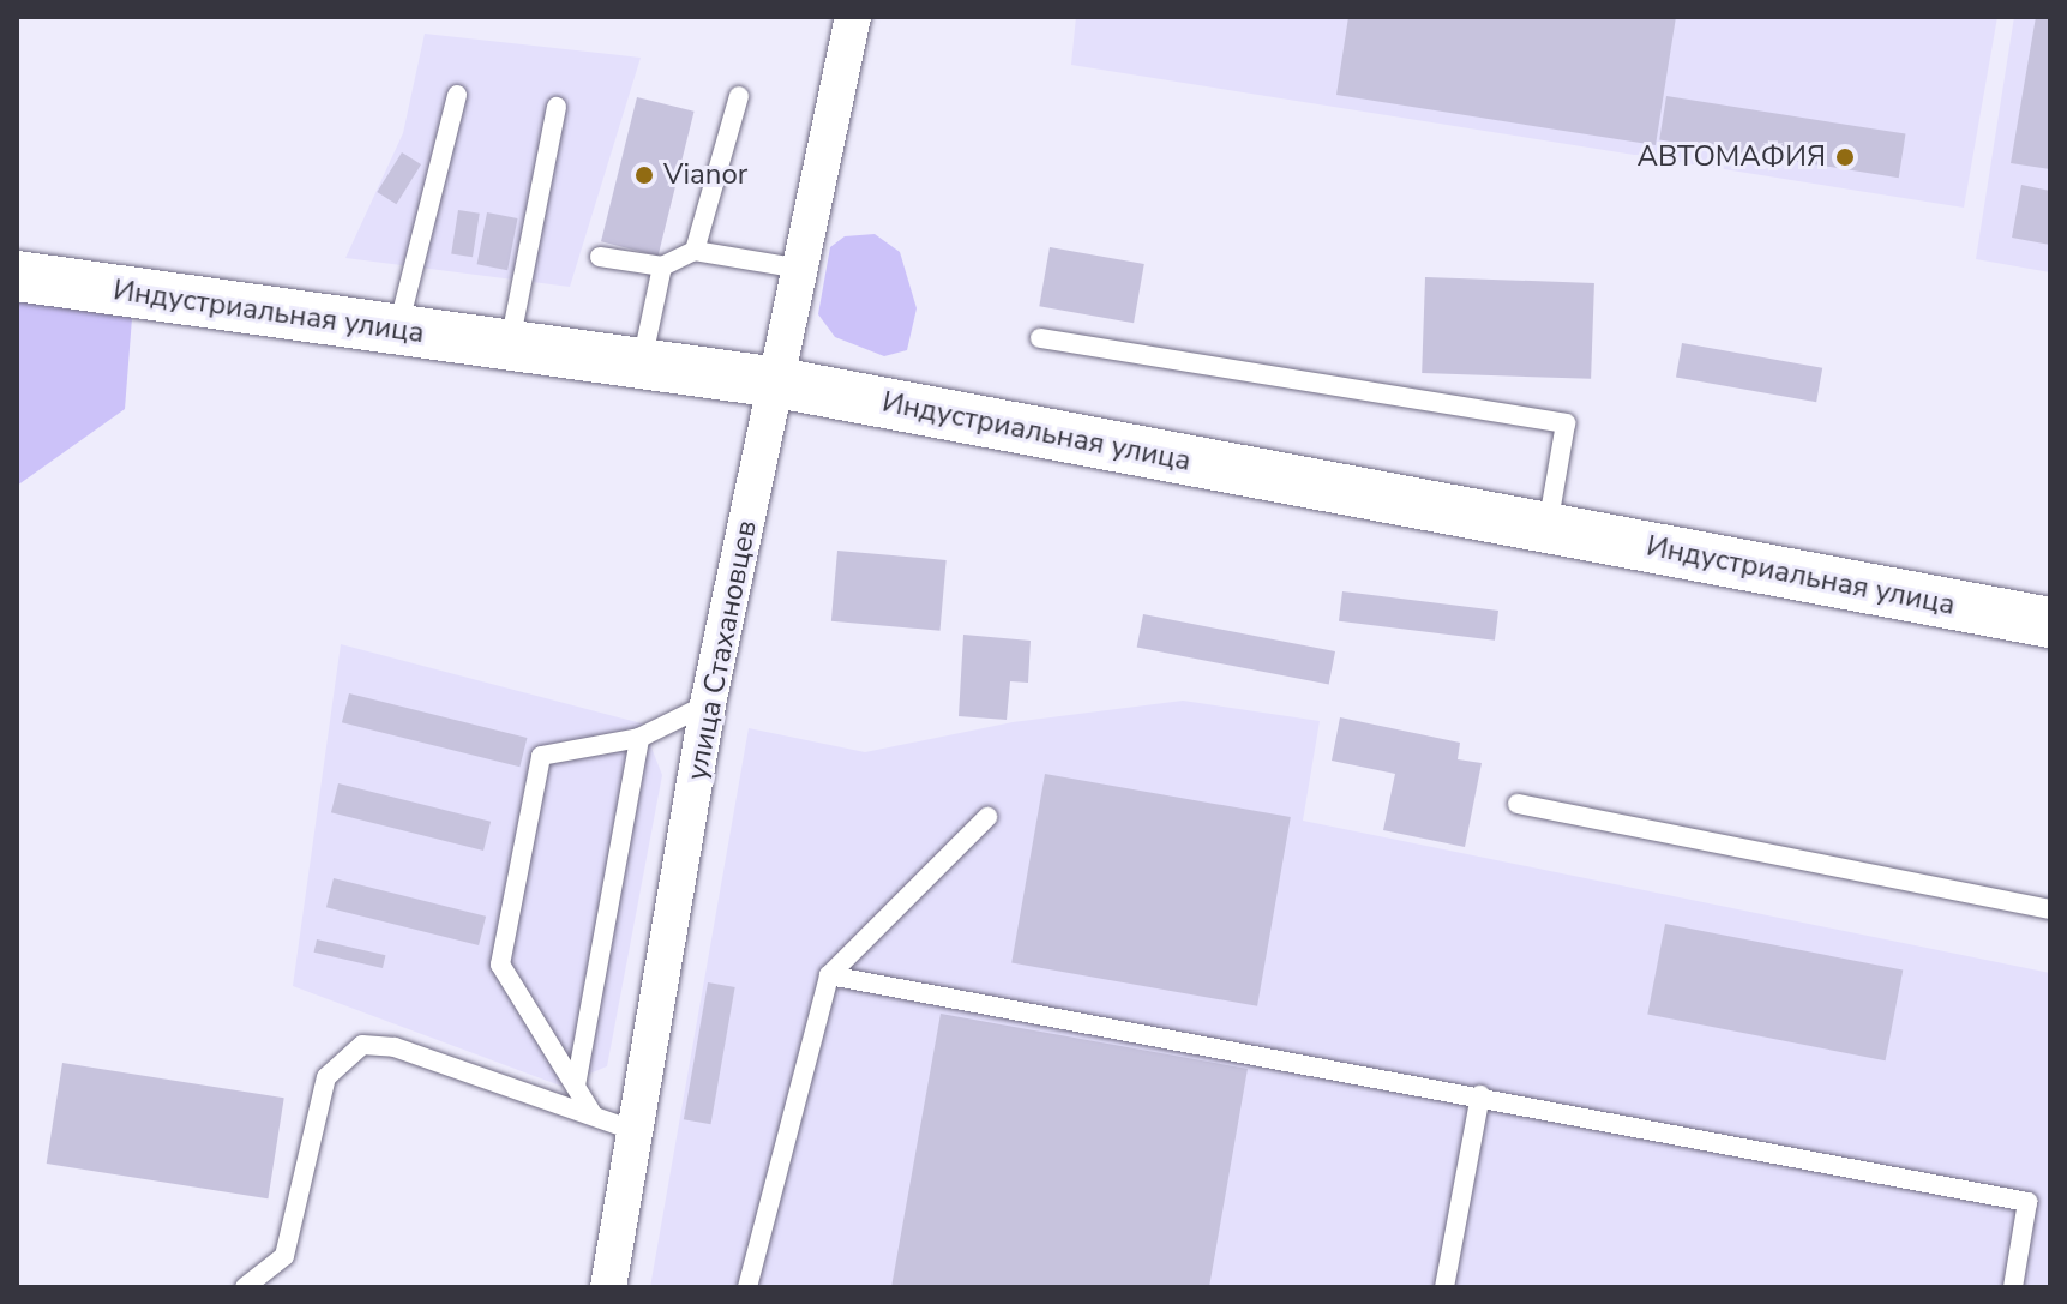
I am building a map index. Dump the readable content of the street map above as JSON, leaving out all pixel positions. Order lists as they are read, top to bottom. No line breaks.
{"streets":{"main road":["Индустриальная улица"],"street":["улица Стахановцев"]},"crossings":[["Индустриальная улица","улица Стахановцев"]],"places":["АВТОМАФИЯ","Vianor"]}
